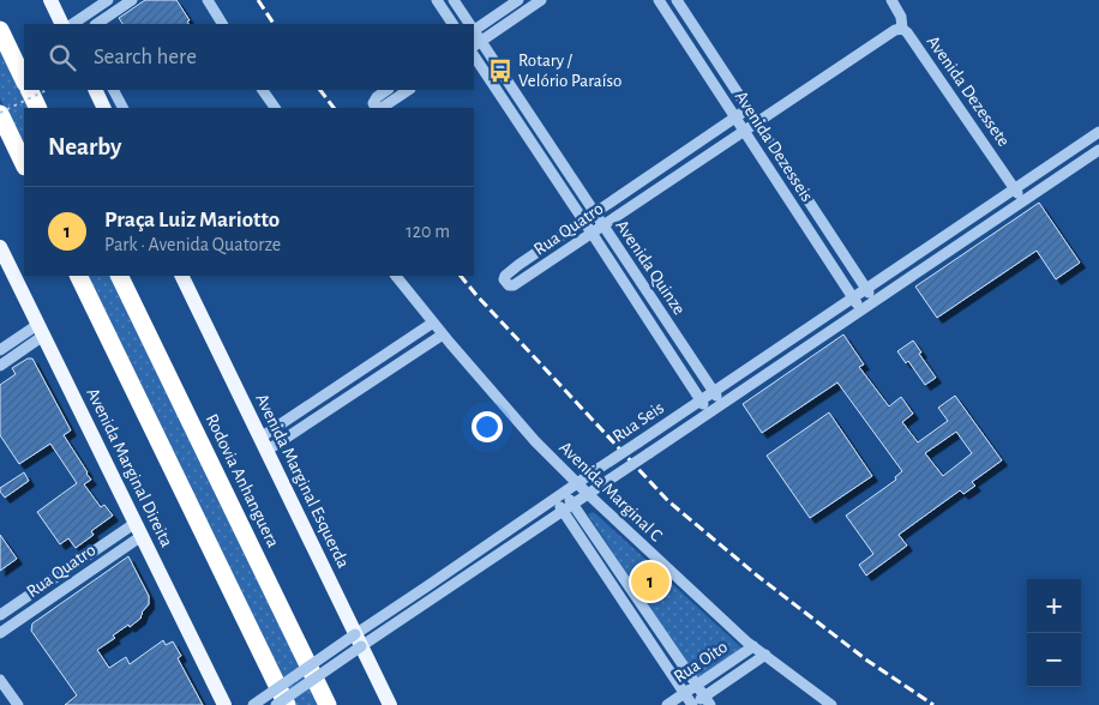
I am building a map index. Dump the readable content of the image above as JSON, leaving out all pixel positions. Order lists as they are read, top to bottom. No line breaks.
{"streets":{"highway":["Rodovia Anhanguera"],"main road":["Avenida Marginal Direita","Avenida Marginal Esquerda"],"street":["Avenida Dezessete","Avenida Dezesseis","Rua Quatro","Avenida Quinze","Rua Seis","Avenida Marginal C","Rua Oito"]},"crossings":[["Avenida Dezessete","Rua Quatro"],["Avenida Dezessete","Rua Seis"],["Avenida Dezesseis","Rua Quatro"],["Avenida Dezesseis","Rua Seis"],["Rua Quatro","Avenida Quinze"],["Rua Quatro","Avenida Marginal Direita"],["Avenida Quinze","Rua Seis"],["Rua Seis","Avenida Marginal Esquerda"],["Rua Seis","Avenida Marginal C"],["Avenida Marginal C","Rua Oito"]],"places":{"bus stop":["Rotary / Velório Paraíso"]},"page":{"search":"Search here","heading":"Nearby","list":[{"mark":"1","name":"Praça Luiz Mariotto","note":"Park · Avenida Quatorze","value":"120 m"}],"pins":"1","map_buttons":["+","−"]}}
